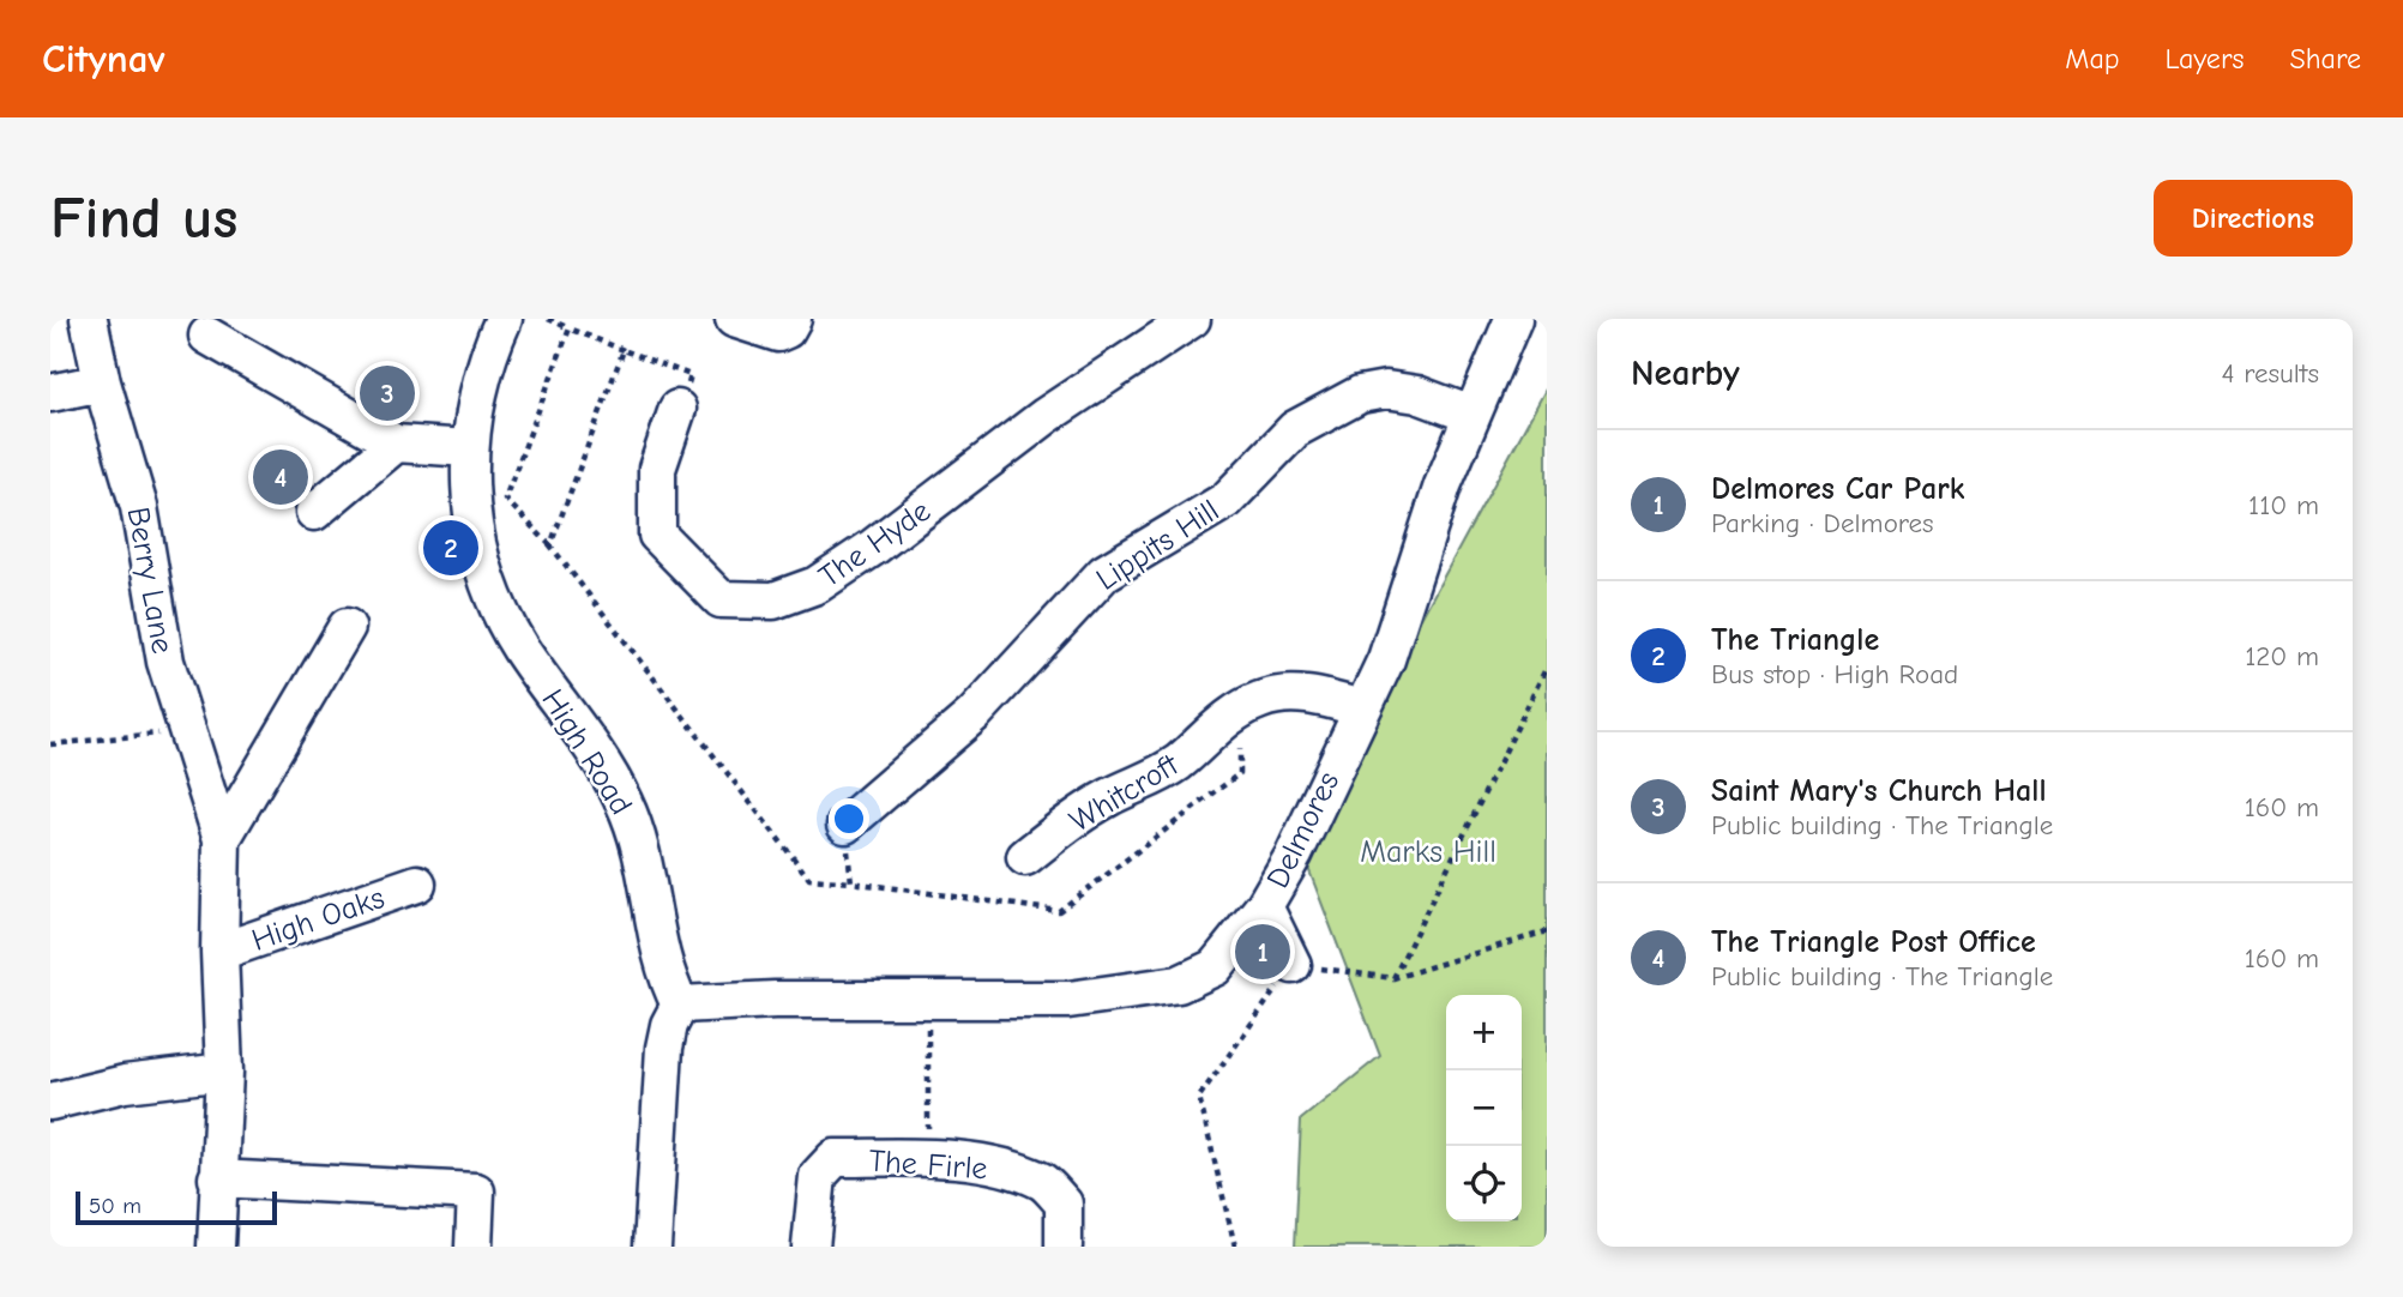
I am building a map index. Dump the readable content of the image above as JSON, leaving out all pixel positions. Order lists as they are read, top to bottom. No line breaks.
{"streets":{"street":["The Hyde","Lippits Hill","Berry Lane","High Road","Whitcroft","Delmores","High Oaks","The Firle"]},"crossings":[["Lippits Hill","Delmores"],["High Road","Delmores"],["Whitcroft","Delmores"]],"parks":["Marks Hill"],"scale_bar":"50 m","page":{"header":"Citynav","nav":["Map","Layers","Share"],"buttons":"Directions","title":"Find us","heading":["Nearby","4 results"],"pins":["3","4","2","1"],"list":[{"mark":"1","name":"Delmores Car Park","note":"Parking · Delmores","value":"110 m"},{"mark":"2","name":"The Triangle","note":"Bus stop · High Road","value":"120 m"},{"mark":"3","name":"Saint Mary's Church Hall","note":"Public building · The Triangle","value":"160 m"},{"mark":"4","name":"The Triangle Post Office","note":"Public building · The Triangle","value":"160 m"}],"map_buttons":["+","−"],"scale":"50 m"}}
